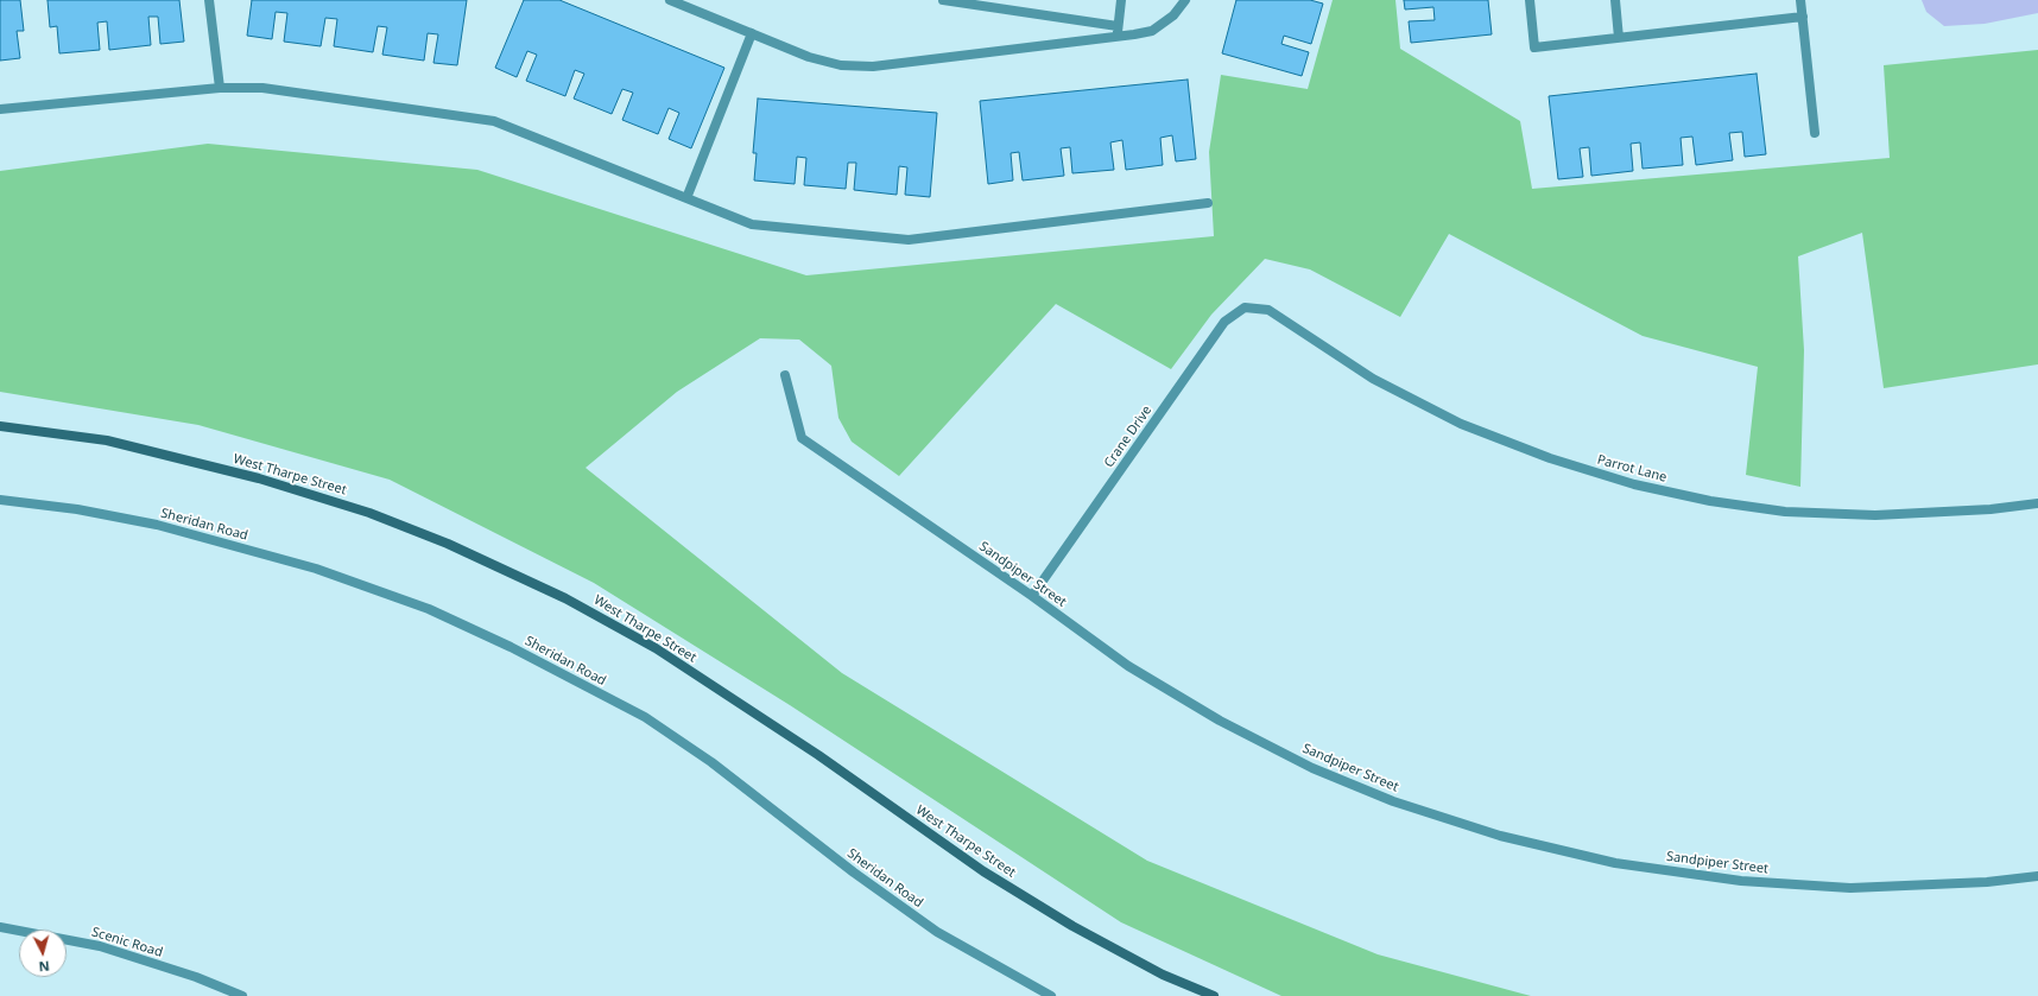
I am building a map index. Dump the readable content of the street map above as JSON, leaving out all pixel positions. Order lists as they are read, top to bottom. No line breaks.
{"streets":{"main road":["West Tharpe Street"],"street":["Crane Drive","Parrot Lane","Sheridan Road","Sandpiper Street","Scenic Road"]},"crossings":[["Crane Drive","Parrot Lane"],["Crane Drive","Sandpiper Street"]],"north":"bottom"}
